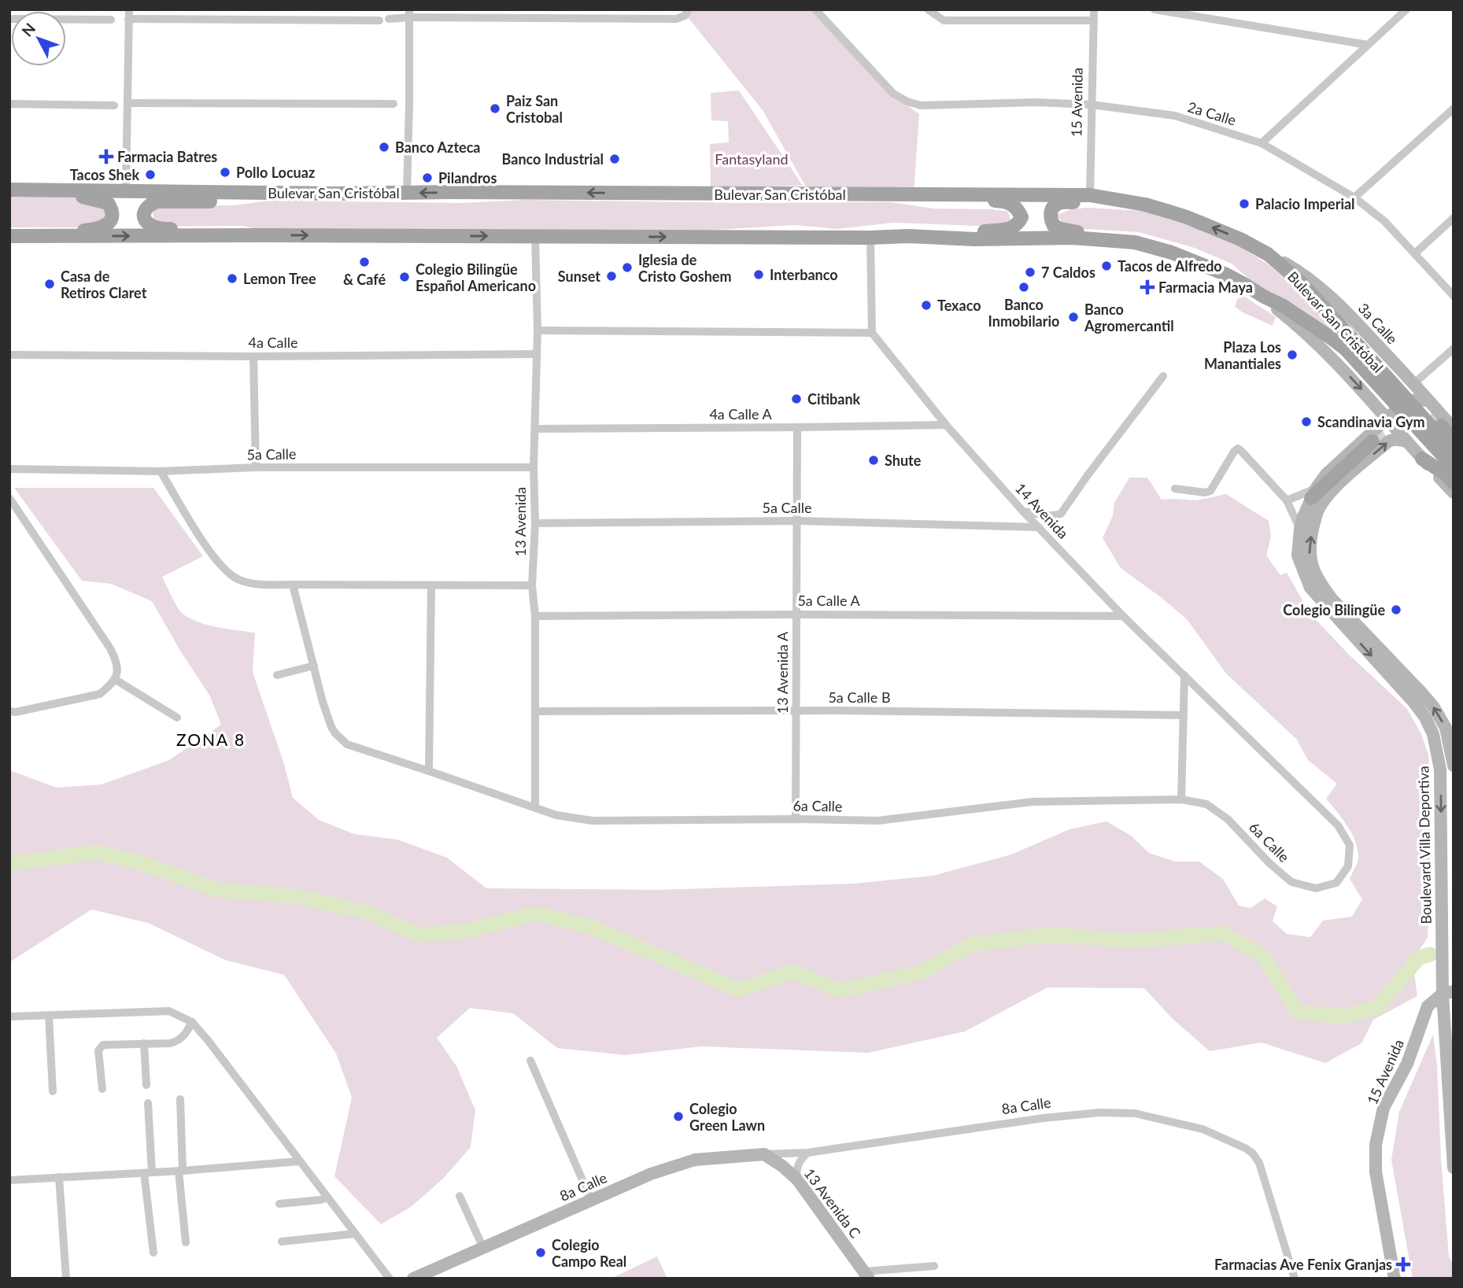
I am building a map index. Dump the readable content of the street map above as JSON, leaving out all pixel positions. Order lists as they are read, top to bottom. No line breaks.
{"streets":{"main road":["Bulevar San Cristóbal"],"street":["15 Avenida","2a Calle","3a Calle","4a Calle","4a Calle A","5a Calle","14 Avenida","13 Avenida","5a Calle A","13 Avenida A","5a Calle B","6a Calle","Boulevard Villa Deportiva","8a Calle","13 Avenida C"]},"crossings":[["15 Avenida","2a Calle"],["15 Avenida","Bulevar San Cristóbal"],["15 Avenida","Boulevard Villa Deportiva"],["Bulevar San Cristóbal","3a Calle"],["Bulevar San Cristóbal","13 Avenida"],["3a Calle","Boulevard Villa Deportiva"],["4a Calle","13 Avenida"],["4a Calle A","14 Avenida"],["4a Calle A","13 Avenida"],["4a Calle A","13 Avenida A"],["5a Calle","14 Avenida"],["5a Calle","13 Avenida"],["5a Calle","13 Avenida A"],["14 Avenida","5a Calle A"],["14 Avenida","6a Calle"],["13 Avenida","5a Calle A"],["13 Avenida","5a Calle B"],["13 Avenida","6a Calle"],["5a Calle A","13 Avenida A"],["13 Avenida A","5a Calle B"],["13 Avenida A","6a Calle"],["8a Calle","13 Avenida C"]],"districts":["ZONA 8"],"parks":["Fantasyland"],"places":{"other":["Paiz San Cristobal","Banco Azteca","Banco Industrial","Pollo Locuaz","Tacos Shek","Pilandros","Palacio Imperial","& Café","Tacos de Alfredo","Iglesia de Cristo Goshem","7 Caldos","Interbanco","Sunset","Colegio Bilingüe Español Americano","Lemon Tree","Casa de Retiros Claret","Banco Inmobilario","Texaco","Banco Agromercantil","Plaza Los Manantiales","Citibank","Scandinavia Gym","Shute","Colegio Bilingüe","Colegio Green Lawn","Colegio Campo Real"],"health":["Farmacia Batres","Farmacia Maya","Farmacias Ave Fenix Granjas"]},"north":"top left"}
